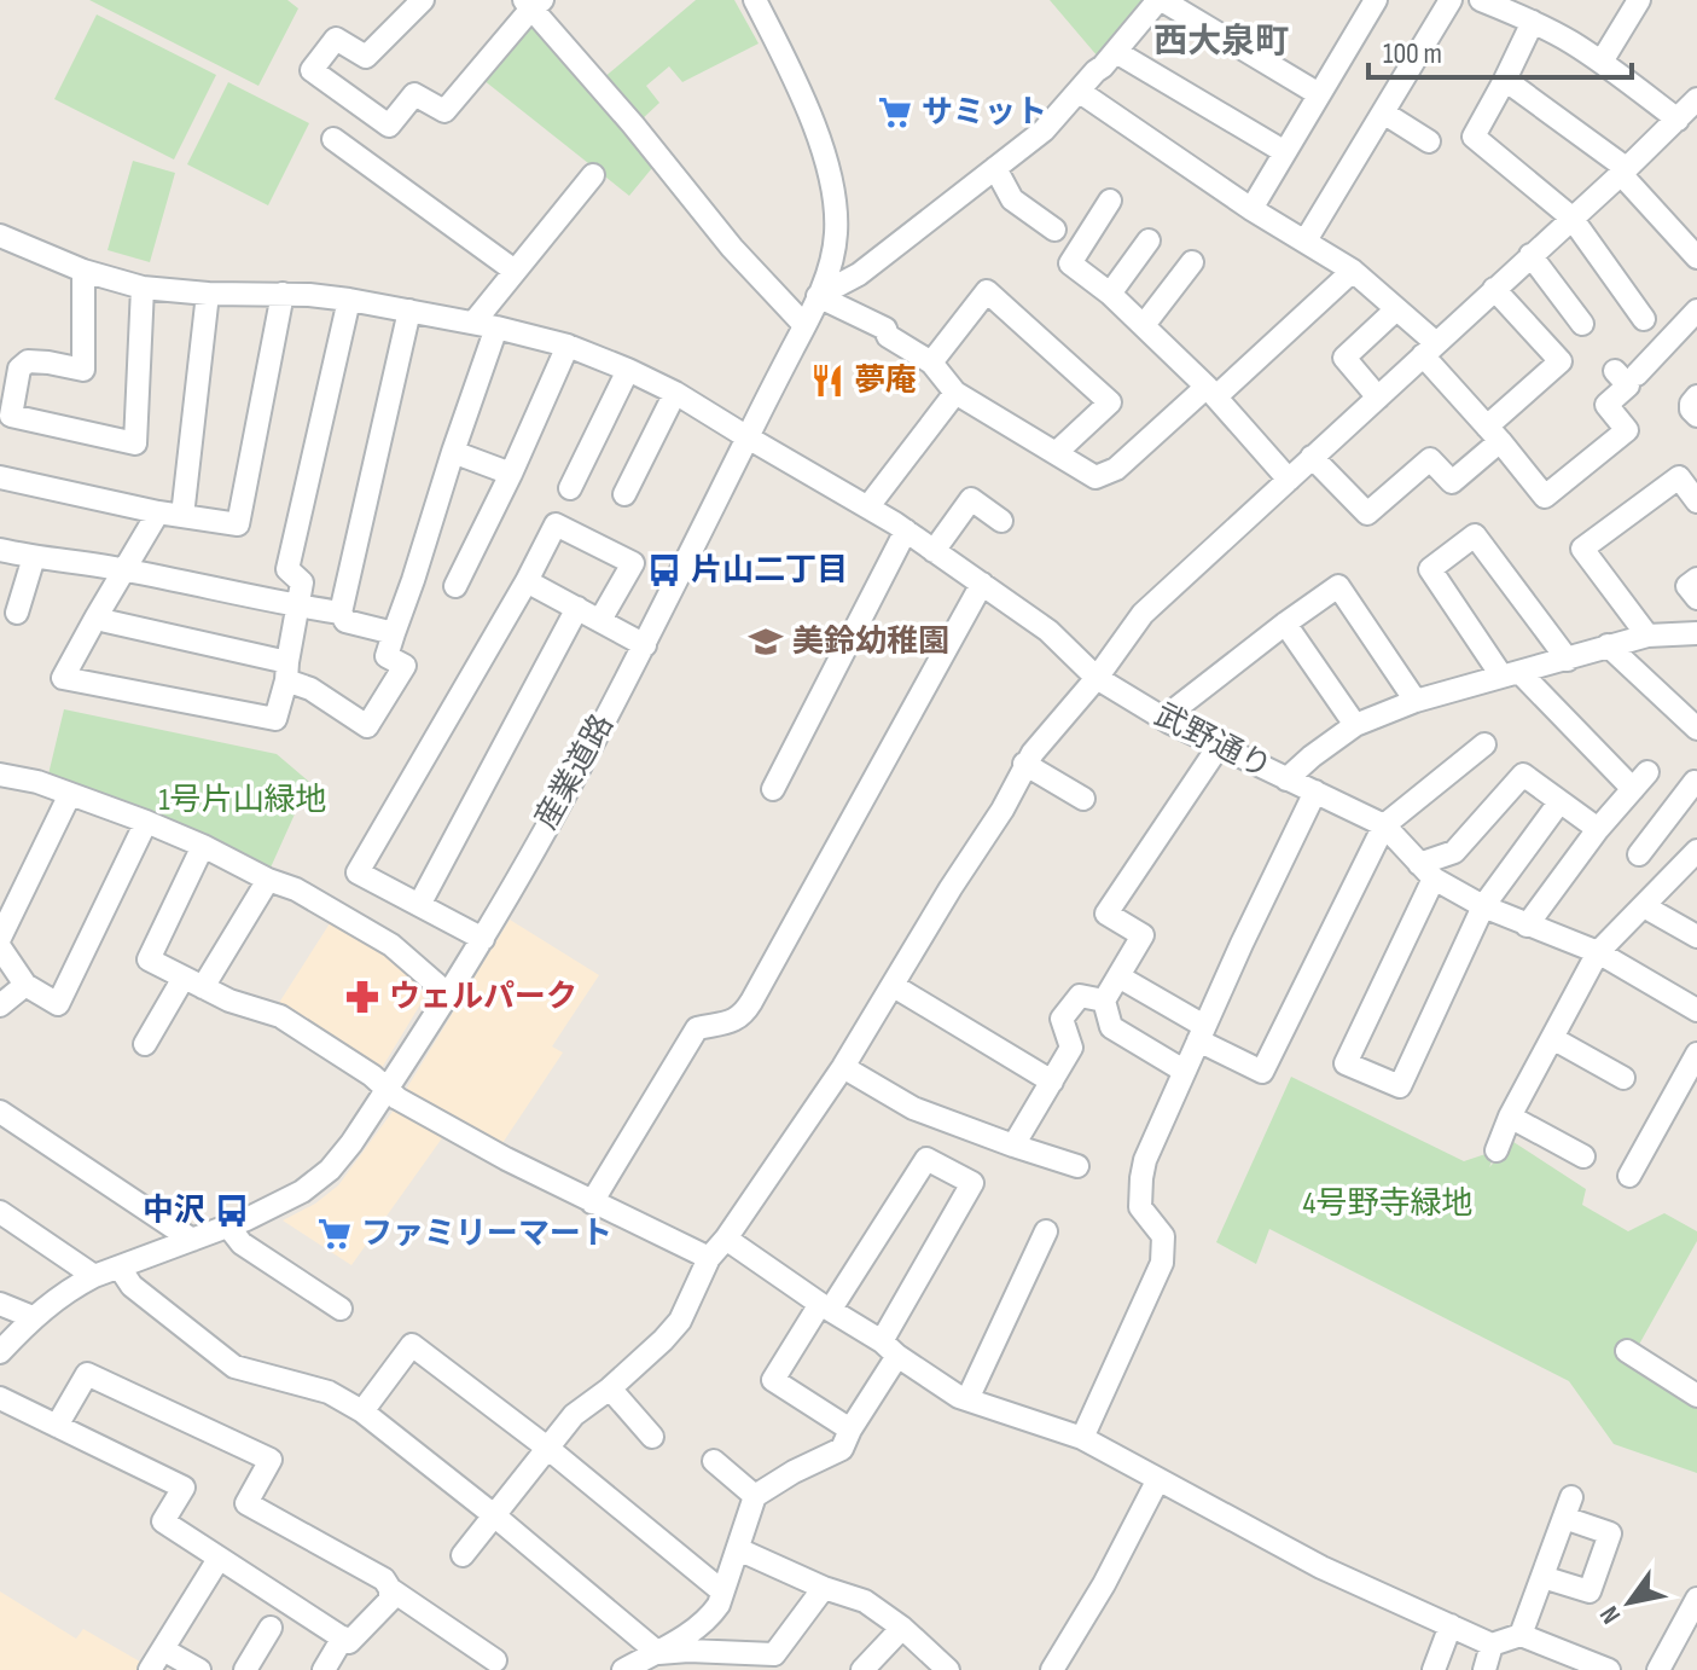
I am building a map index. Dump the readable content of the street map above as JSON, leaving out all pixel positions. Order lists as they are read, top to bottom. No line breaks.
{"streets":{"street":["武野通り","産業道路"]},"crossings":[["武野通り","産業道路"]],"districts":["西大泉町"],"parks":["1号片山緑地","4号野寺緑地"],"places":{"supermarket":["サミット","ファミリーマート"],"restaurant":["夢庵"],"bus stop":["片山二丁目","中沢"],"school or university":["美鈴幼稚園"],"pharmacy":["ウェルパーク"]},"scale_bar":"100 m","north":"bottom left"}
